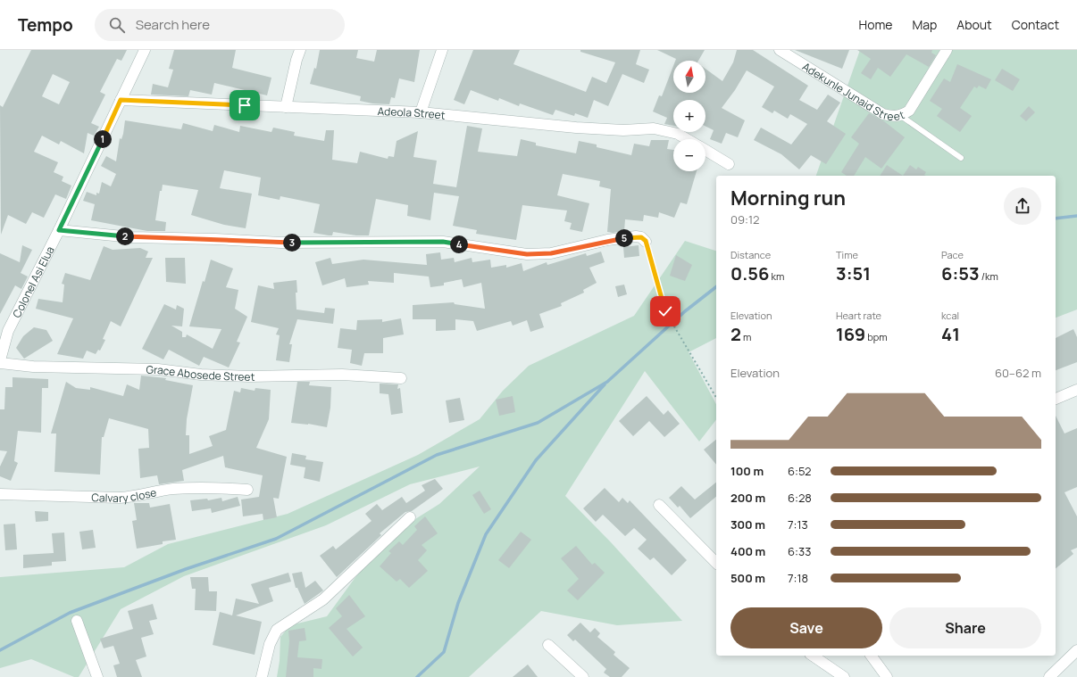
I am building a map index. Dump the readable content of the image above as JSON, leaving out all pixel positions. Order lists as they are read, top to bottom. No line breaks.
{"streets":{"street":["Adekunle Junaid Street","Adeola Street","Colonel Asi Elua","Grace Abosede Street","Calvary close"]},"crossings":[["Adeola Street","Colonel Asi Elua"],["Colonel Asi Elua","Grace Abosede Street"]],"north":"top","page":{"header":"Tempo","search":"Search here","nav":["Home","Map","About","Contact"],"map_buttons":["+","−"],"pins":["1","2","5","3","4"],"heading":["Morning run","09:12"],"stats":[["Distance","0.56 km"],["Time","3:51"],["Pace","6:53 /km"],["Elevation","2 m"],["Heart rate","169 bpm"],["kcal","41"]],"chart":["Elevation","60–62 m"],"list":[{"name":"100 m","note":"6:52"},{"name":"200 m","note":"6:28"},{"name":"300 m","note":"7:13"},{"name":"400 m","note":"6:33"},{"name":"500 m","note":"7:18"}],"buttons":["Save","Share"]}}
